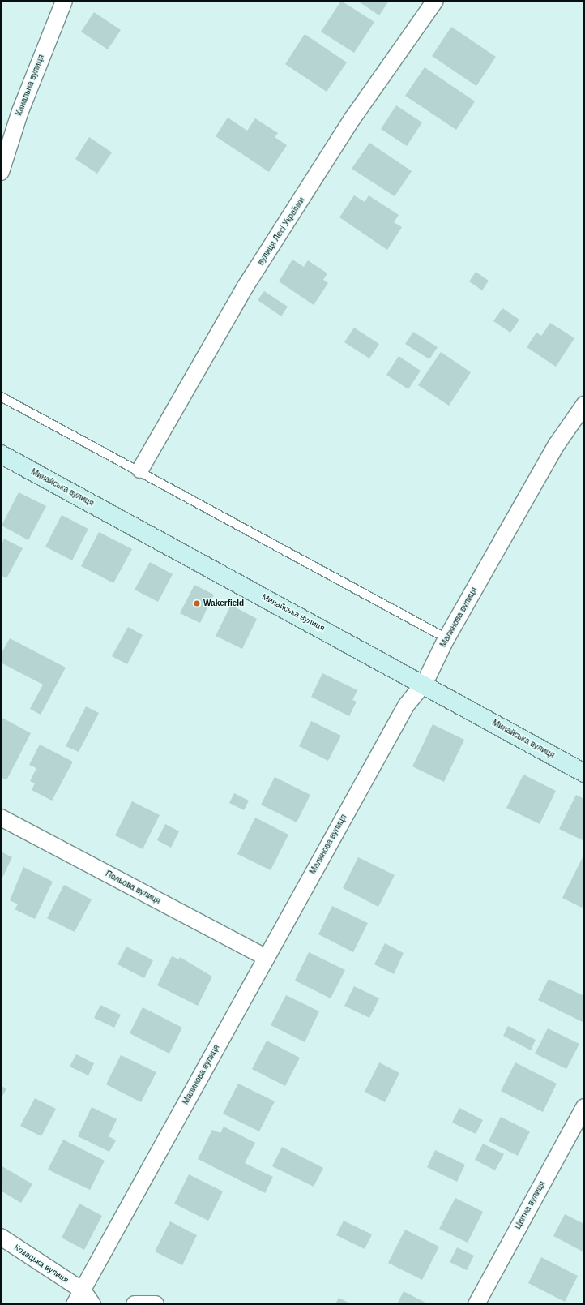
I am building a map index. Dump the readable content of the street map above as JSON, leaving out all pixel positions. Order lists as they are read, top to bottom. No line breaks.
{"streets":{"street":["Канальна вулиця","вулиця Лесі Українки","Минайська вулиця","Малинова вулиця","Польова вулиця","Цвітна вулиця","Козацька вулиця"]},"crossings":[["Минайська вулиця","Малинова вулиця"],["Малинова вулиця","Польова вулиця"],["Малинова вулиця","Козацька вулиця"]],"places":["Wakerfield"]}
